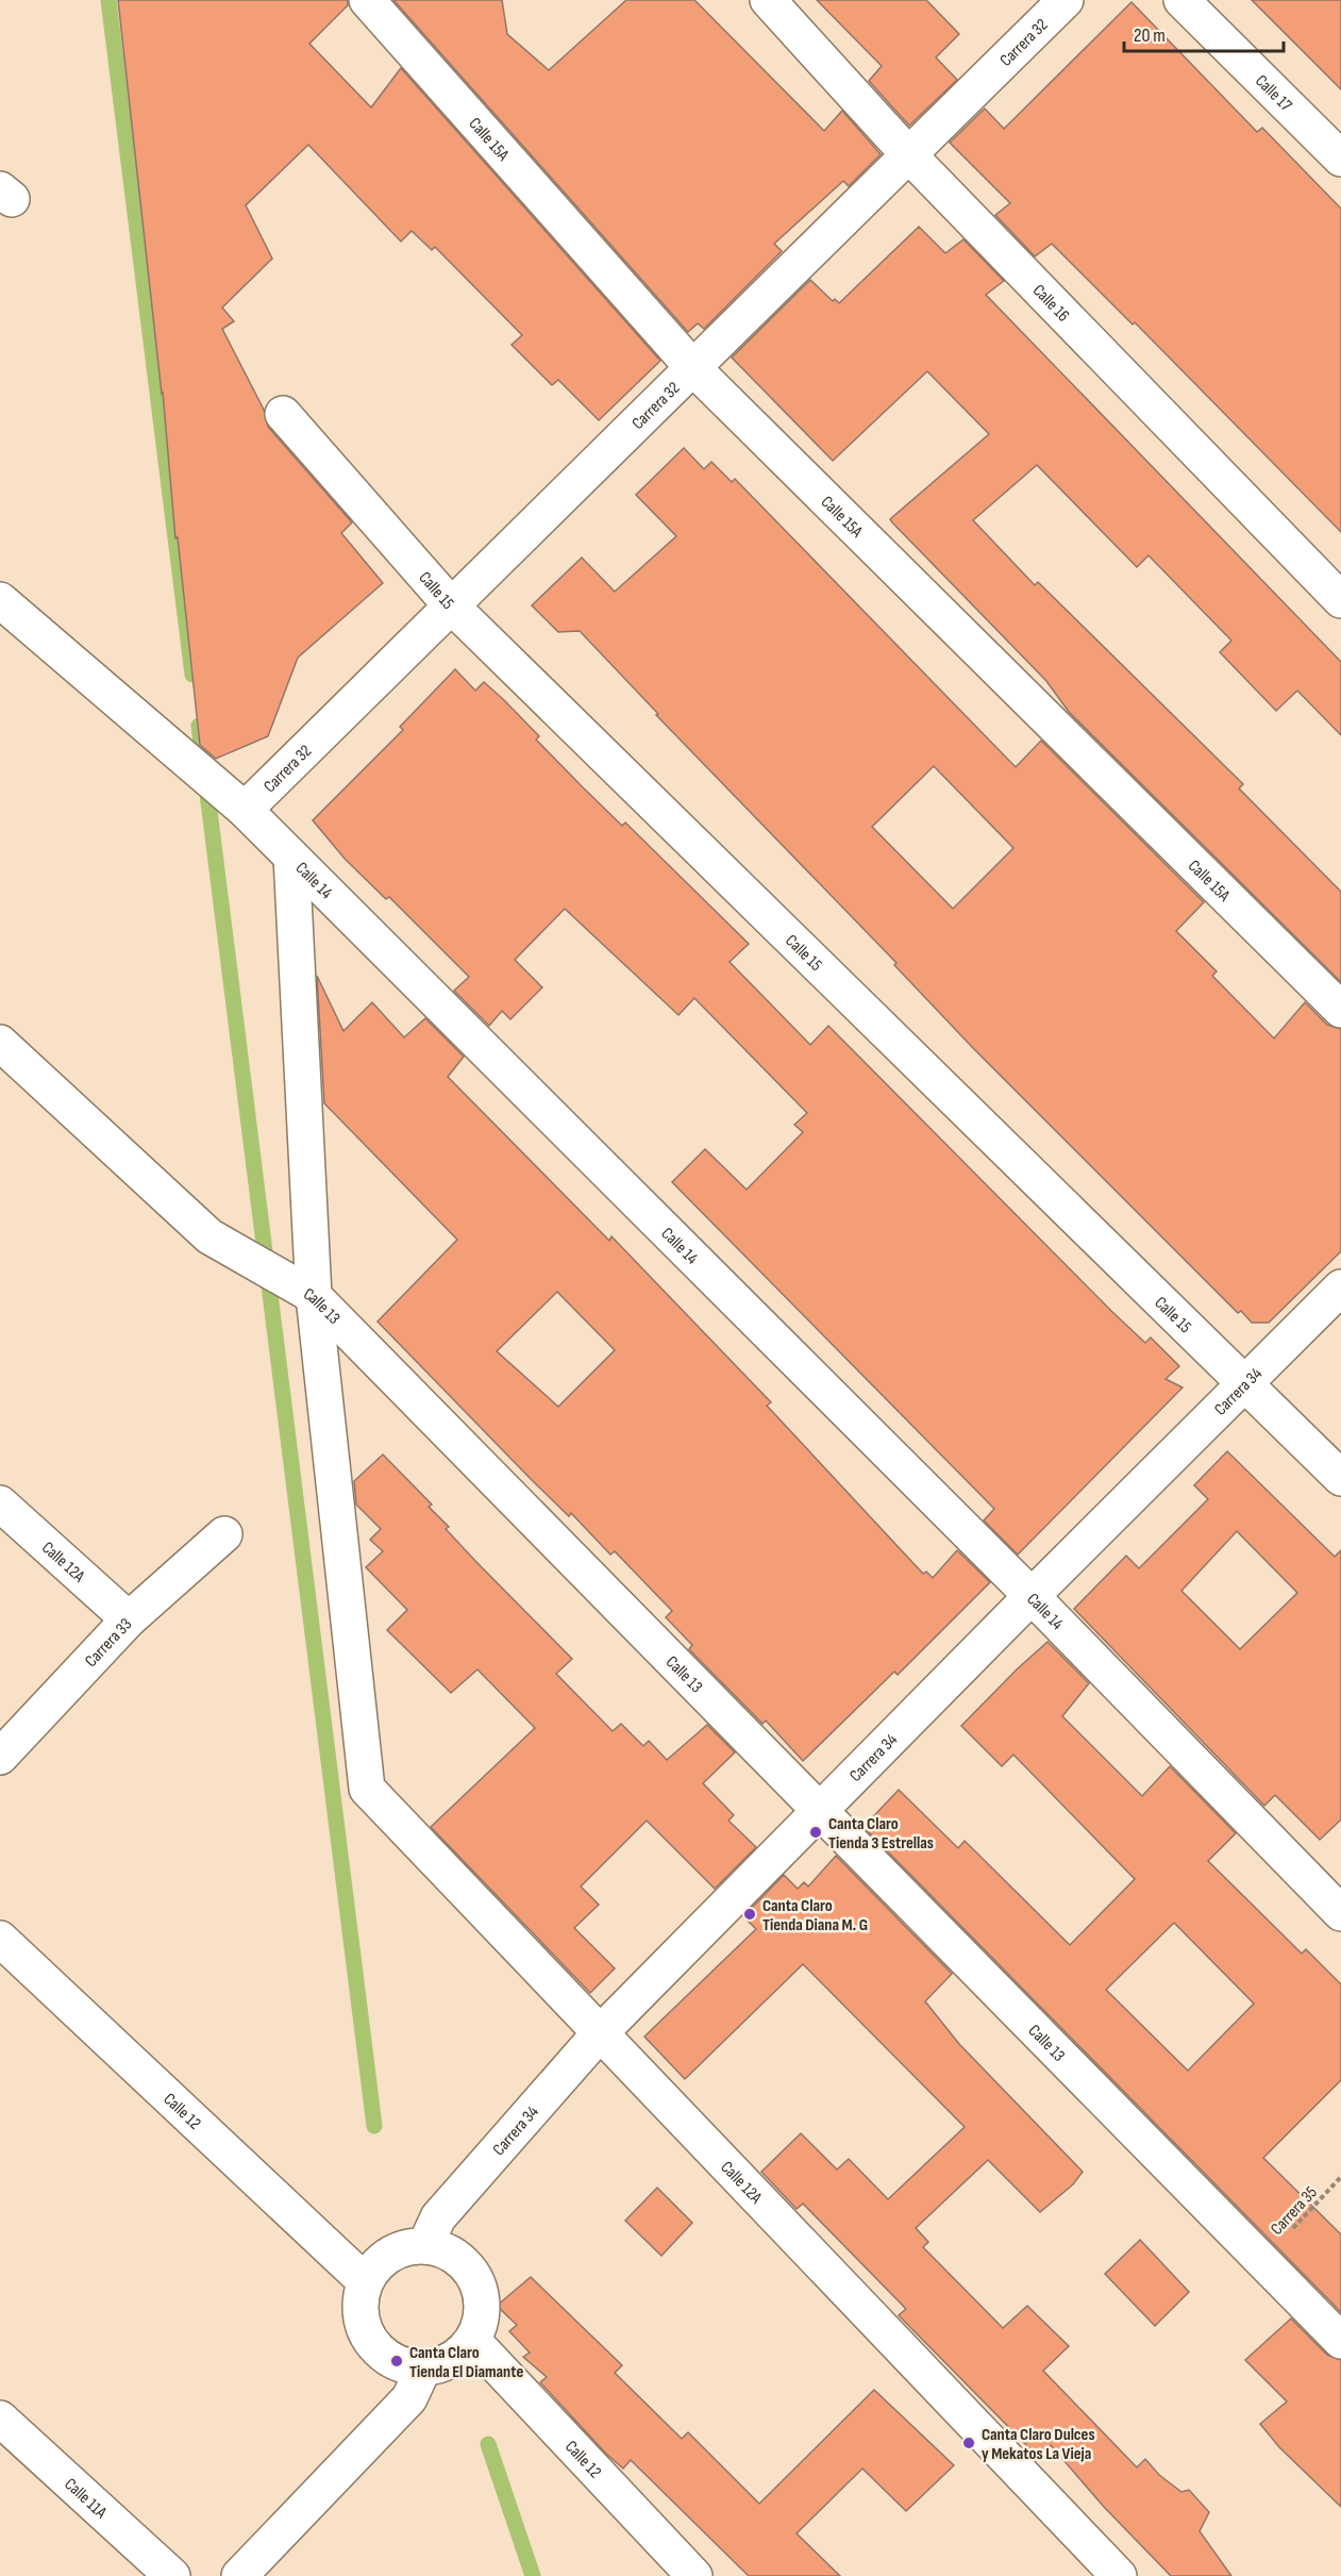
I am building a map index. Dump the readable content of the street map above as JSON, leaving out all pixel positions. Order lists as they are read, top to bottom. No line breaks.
{"streets":{"street":["Carrera 32","Calle 17","Calle 15A","Calle 16","Calle 15","Calle 14","Calle 13","Carrera 34","Calle 12A","Carrera 33","Calle 12","Calle 11A"],"path":["Carrera 35"]},"crossings":[["Carrera 32","Calle 15A"],["Carrera 32","Calle 16"],["Carrera 32","Calle 15"],["Carrera 32","Calle 14"],["Calle 15","Carrera 34"],["Calle 14","Carrera 34"],["Calle 13","Carrera 34"],["Calle 13","Calle 12A"],["Calle 13","Carrera 35"],["Carrera 34","Calle 12A"],["Carrera 34","Calle 12"],["Calle 12A","Carrera 33"]],"places":["Canta Claro Tienda 3 Estrellas","Canta Claro Tienda Diana M. G","Canta Claro Tienda El Diamante","Canta Claro Dulces y Mekatos La Vieja"],"scale_bar":"20 m"}
